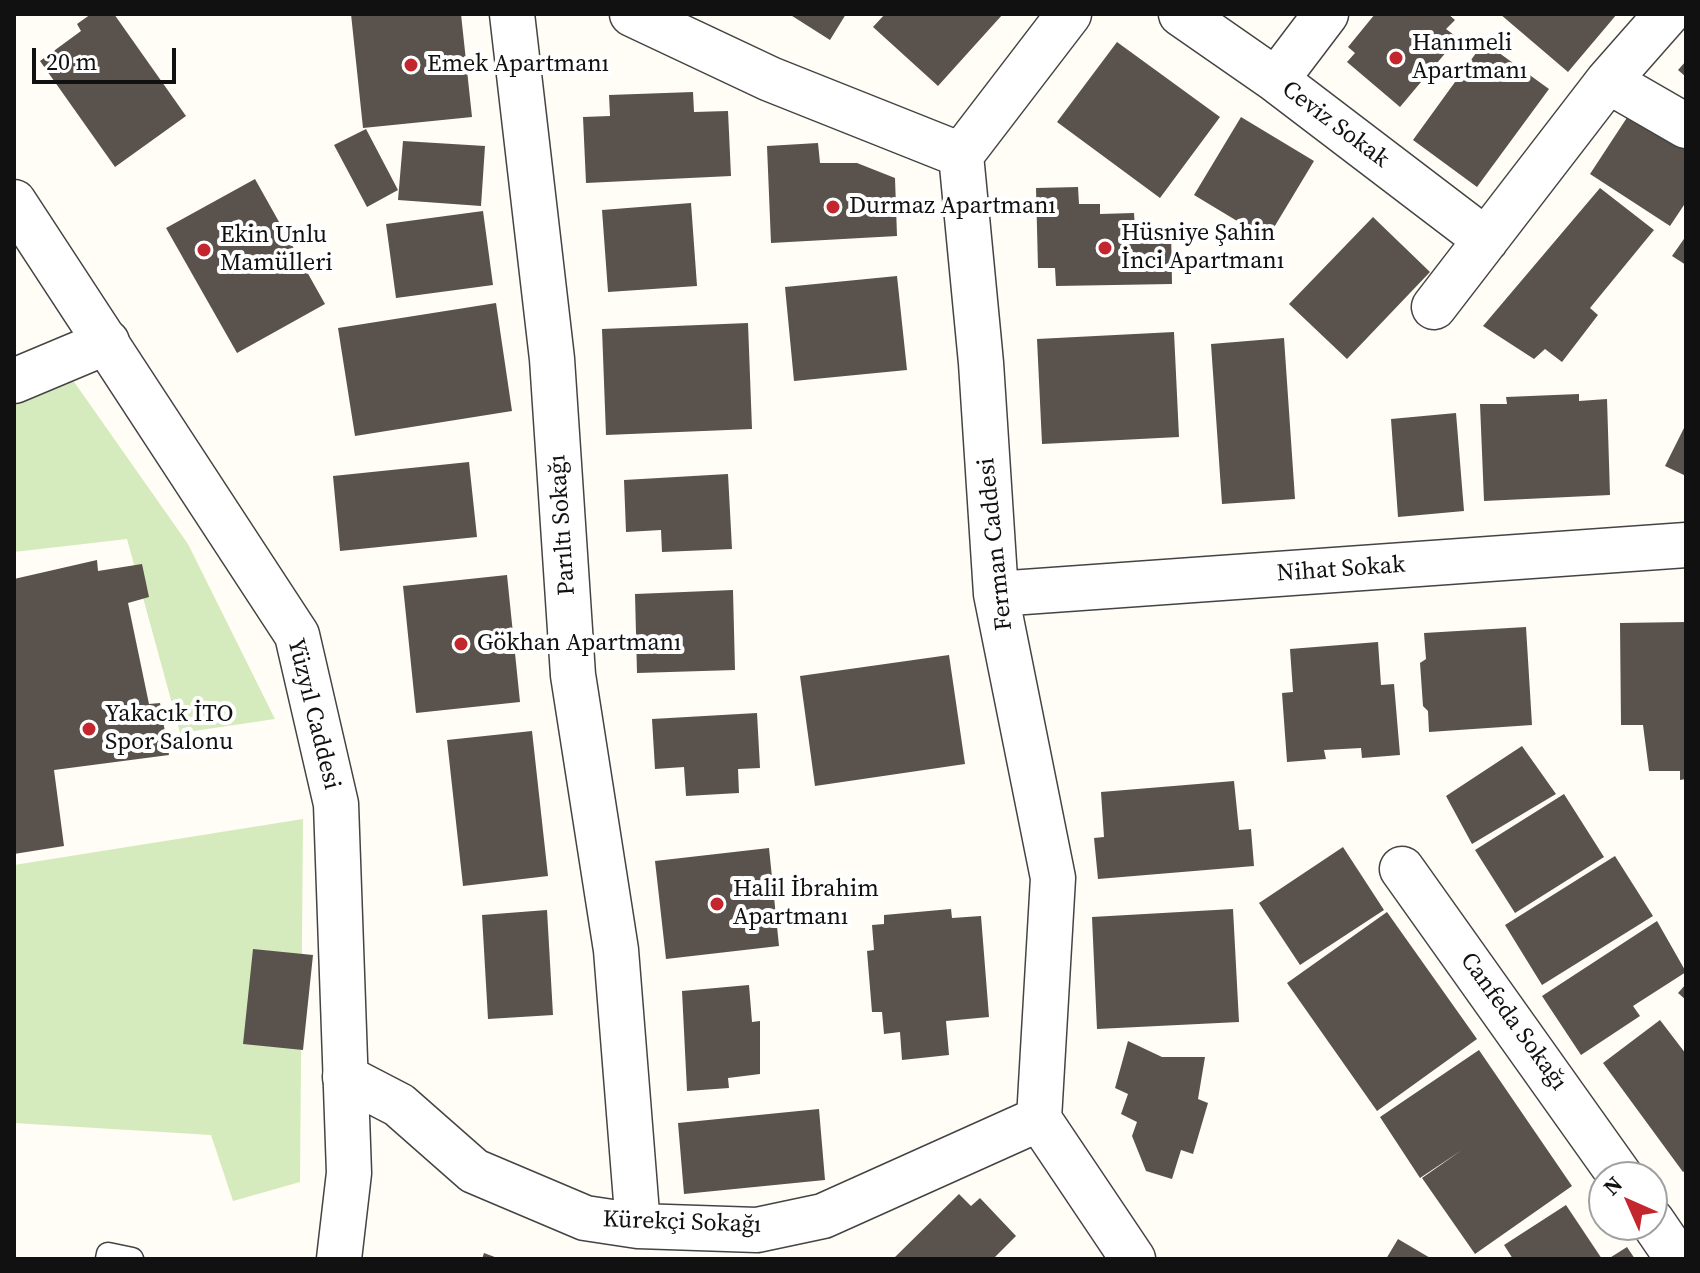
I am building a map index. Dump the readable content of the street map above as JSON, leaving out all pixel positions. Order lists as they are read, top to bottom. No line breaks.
{"streets":{"street":["Ceviz Sokak","Parıltı Sokağı","Ferman Caddesi","Nihat Sokak","Yüzyıl Caddesi","Canfeda Sokağı","Kürekçi Sokağı"]},"crossings":[["Parıltı Sokağı","Kürekçi Sokağı"],["Ferman Caddesi","Nihat Sokak"],["Ferman Caddesi","Kürekçi Sokağı"],["Yüzyıl Caddesi","Kürekçi Sokağı"]],"places":["Hanımeli Apartmanı","Emek Apartmanı","Durmaz Apartmanı","Hüsniye Şahin İnci Apartmanı","Ekin Unlu Mamülleri","Gökhan Apartmanı","Yakacık İTO Spor Salonu","Halil İbrahim Apartmanı"],"scale_bar":"20 m","north":"top left"}
